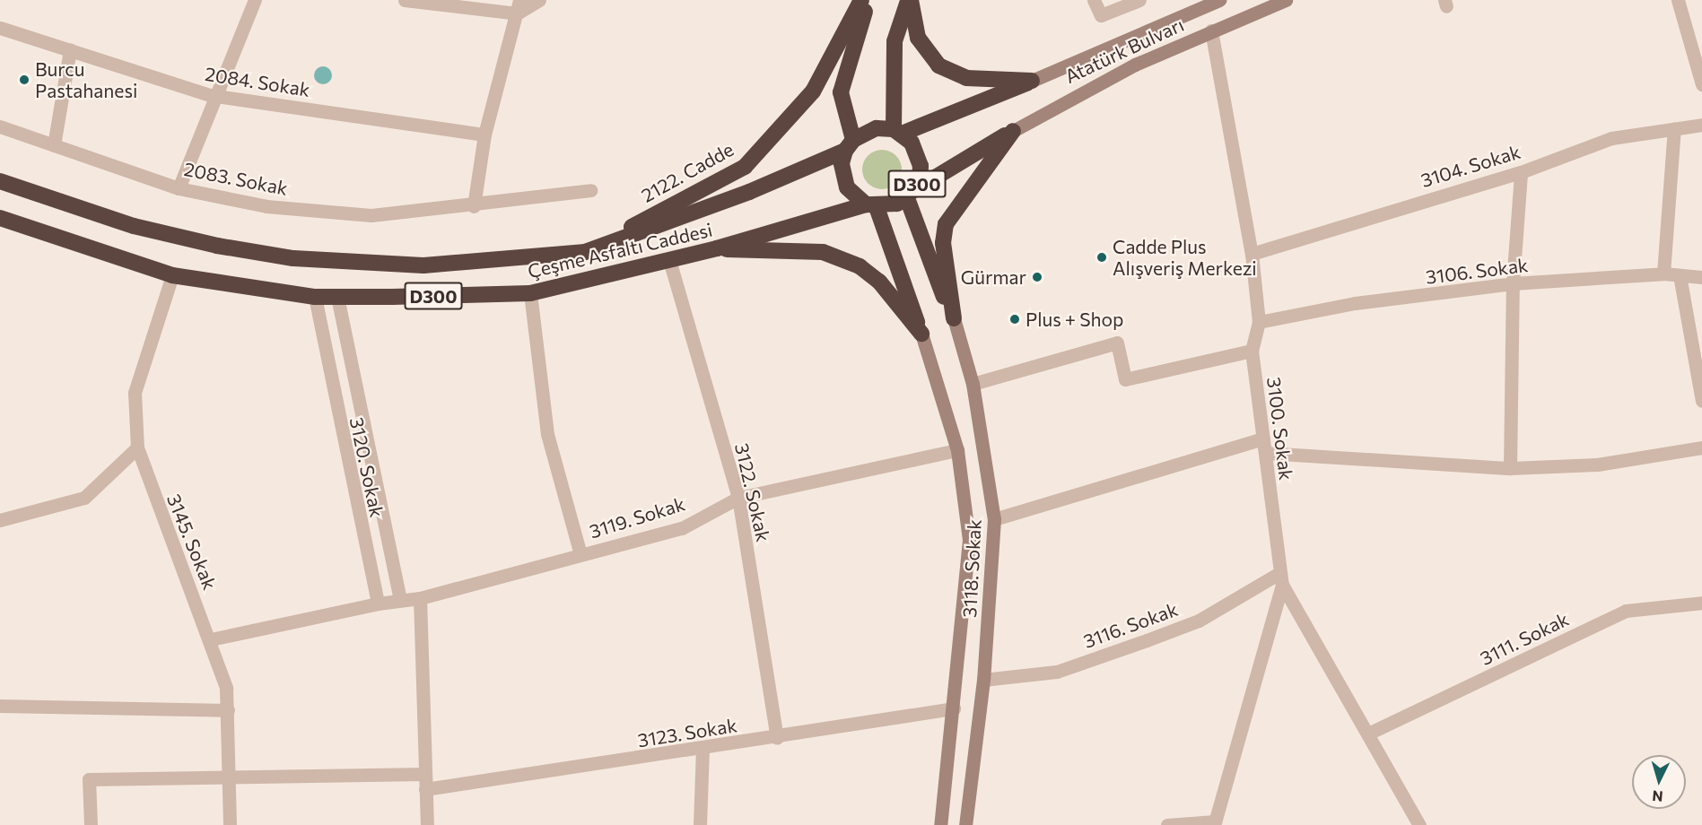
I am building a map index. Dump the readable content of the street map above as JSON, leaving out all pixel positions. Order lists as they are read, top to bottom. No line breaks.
{"streets":{"highway":["2122. Cadde","D300","Çeşme Asfaltı Caddesi"],"main road":["Atatürk Bulvarı","3118. Sokak"],"street":["2084. Sokak","3104. Sokak","2083. Sokak","3106. Sokak","3100. Sokak","3120. Sokak","3122. Sokak","3119. Sokak","3145. Sokak","3116. Sokak","3111. Sokak","3123. Sokak"]},"crossings":[["Atatürk Bulvarı","D300"],["Atatürk Bulvarı","3100. Sokak"],["3104. Sokak","3100. Sokak"],["2122. Cadde","Çeşme Asfaltı Caddesi"],["D300","Çeşme Asfaltı Caddesi"],["Çeşme Asfaltı Caddesi","3120. Sokak"],["Çeşme Asfaltı Caddesi","3122. Sokak"],["Çeşme Asfaltı Caddesi","3145. Sokak"],["3106. Sokak","3100. Sokak"],["3100. Sokak","3116. Sokak"],["3122. Sokak","3119. Sokak"],["3122. Sokak","3123. Sokak"],["3119. Sokak","3118. Sokak"],["3118. Sokak","3116. Sokak"],["3118. Sokak","3123. Sokak"]],"places":["Burcu Pastahanesi","Cadde Plus Alışveriş Merkezi","Gürmar","Plus + Shop"],"north":"bottom"}
